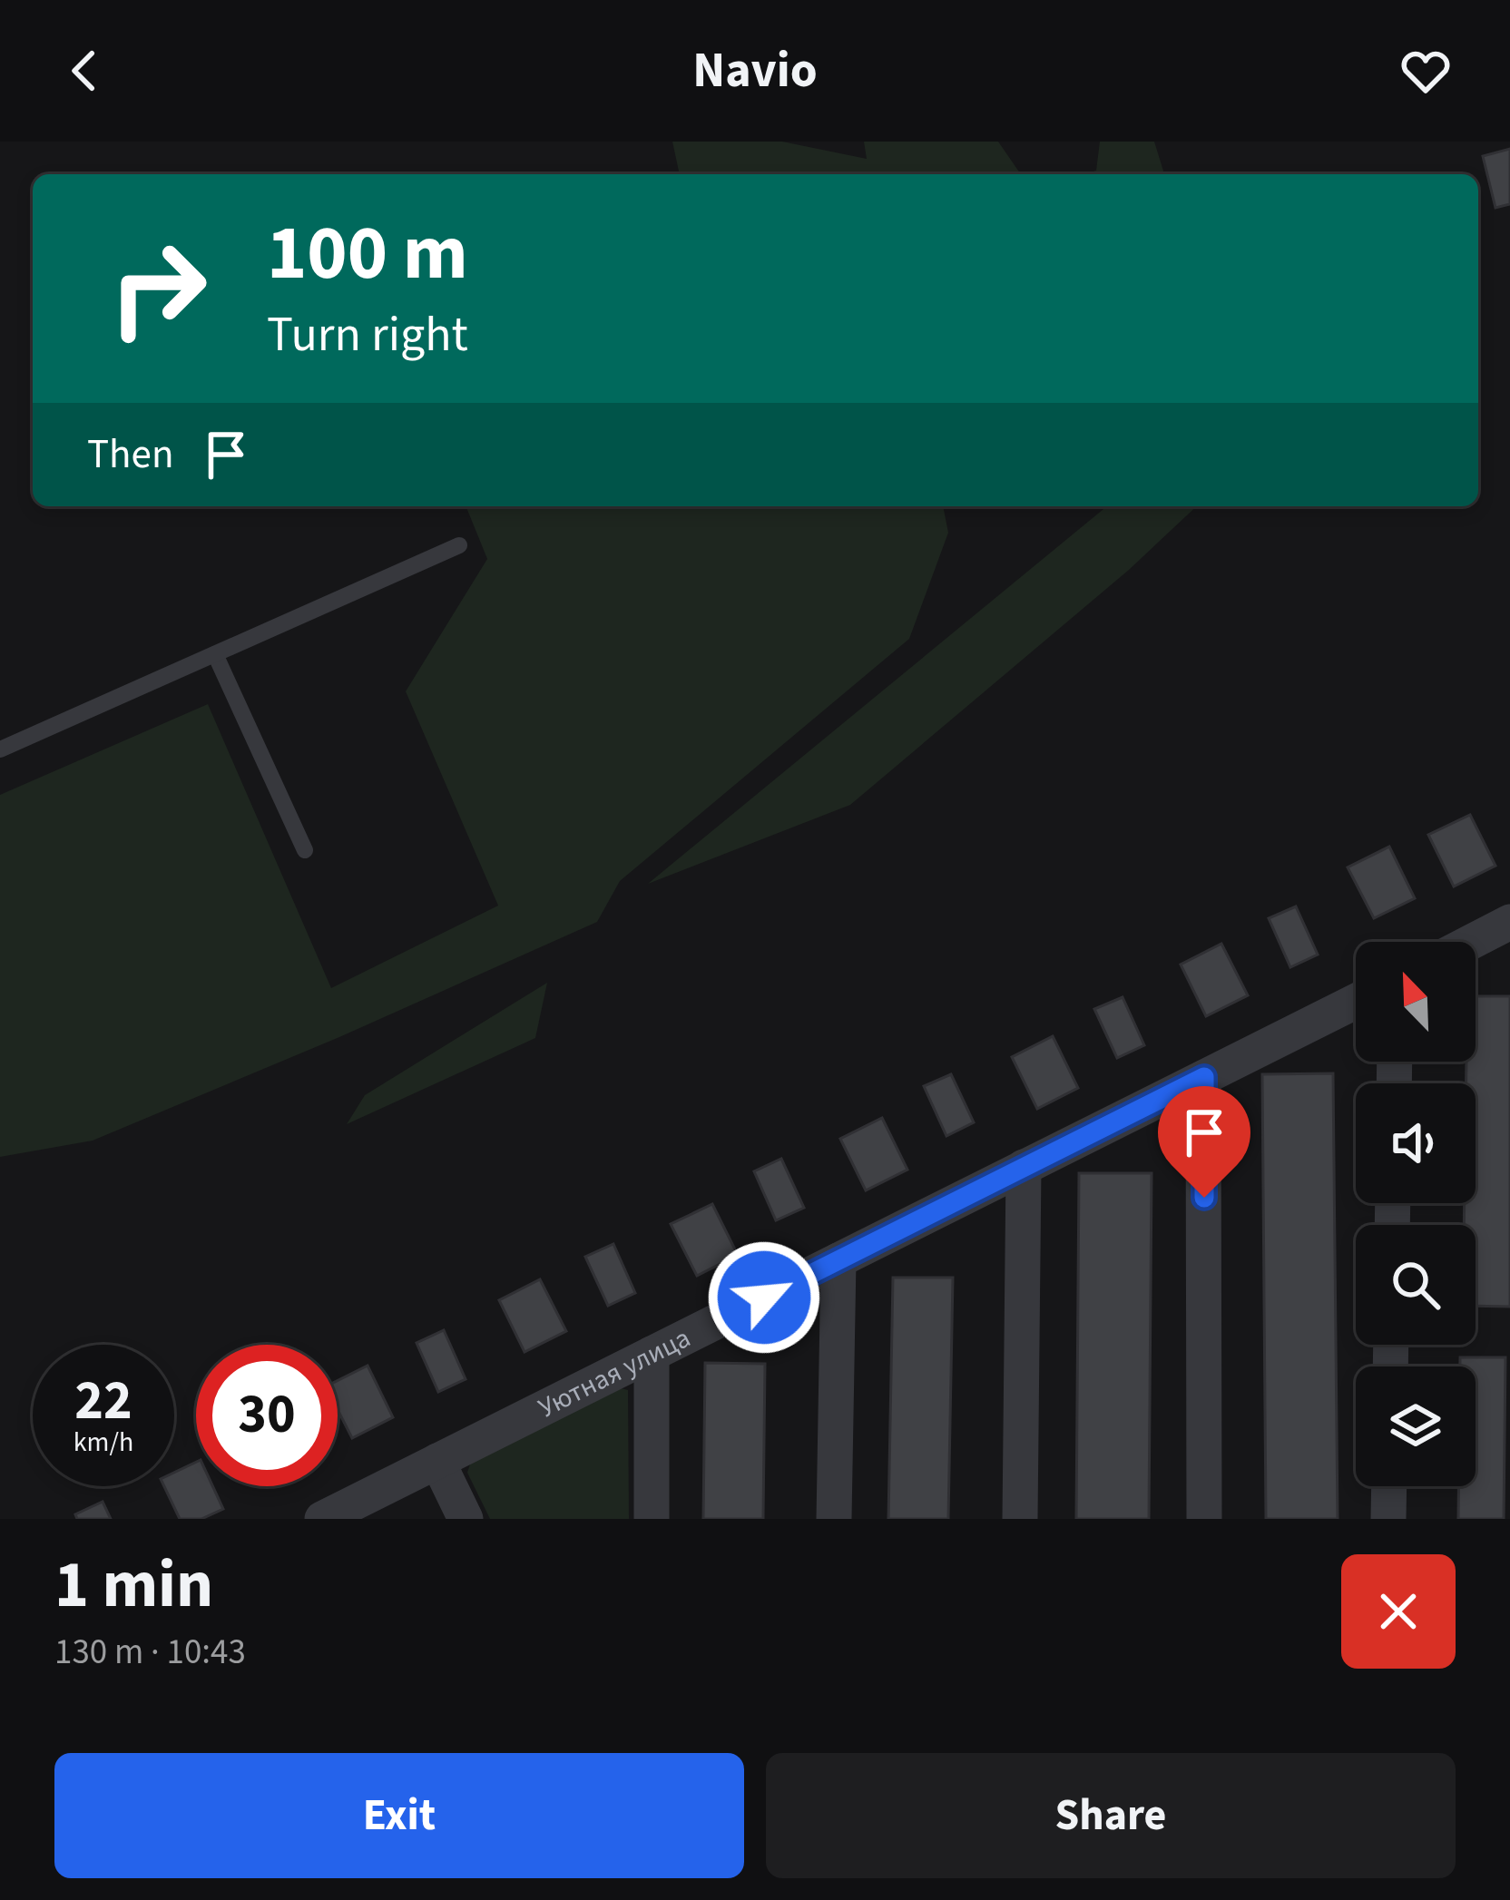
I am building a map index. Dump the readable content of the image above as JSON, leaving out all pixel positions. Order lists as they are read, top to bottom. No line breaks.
{"streets":{"street":["Уютная улица"]},"north":"top left","page":{"header":"Navio","turn":["100 m","Turn right"],"then":"Then","speed":"22 km/h","limit":"30","heading":["1 min","130 m · 10:43"],"buttons":["Exit","Share"]}}
